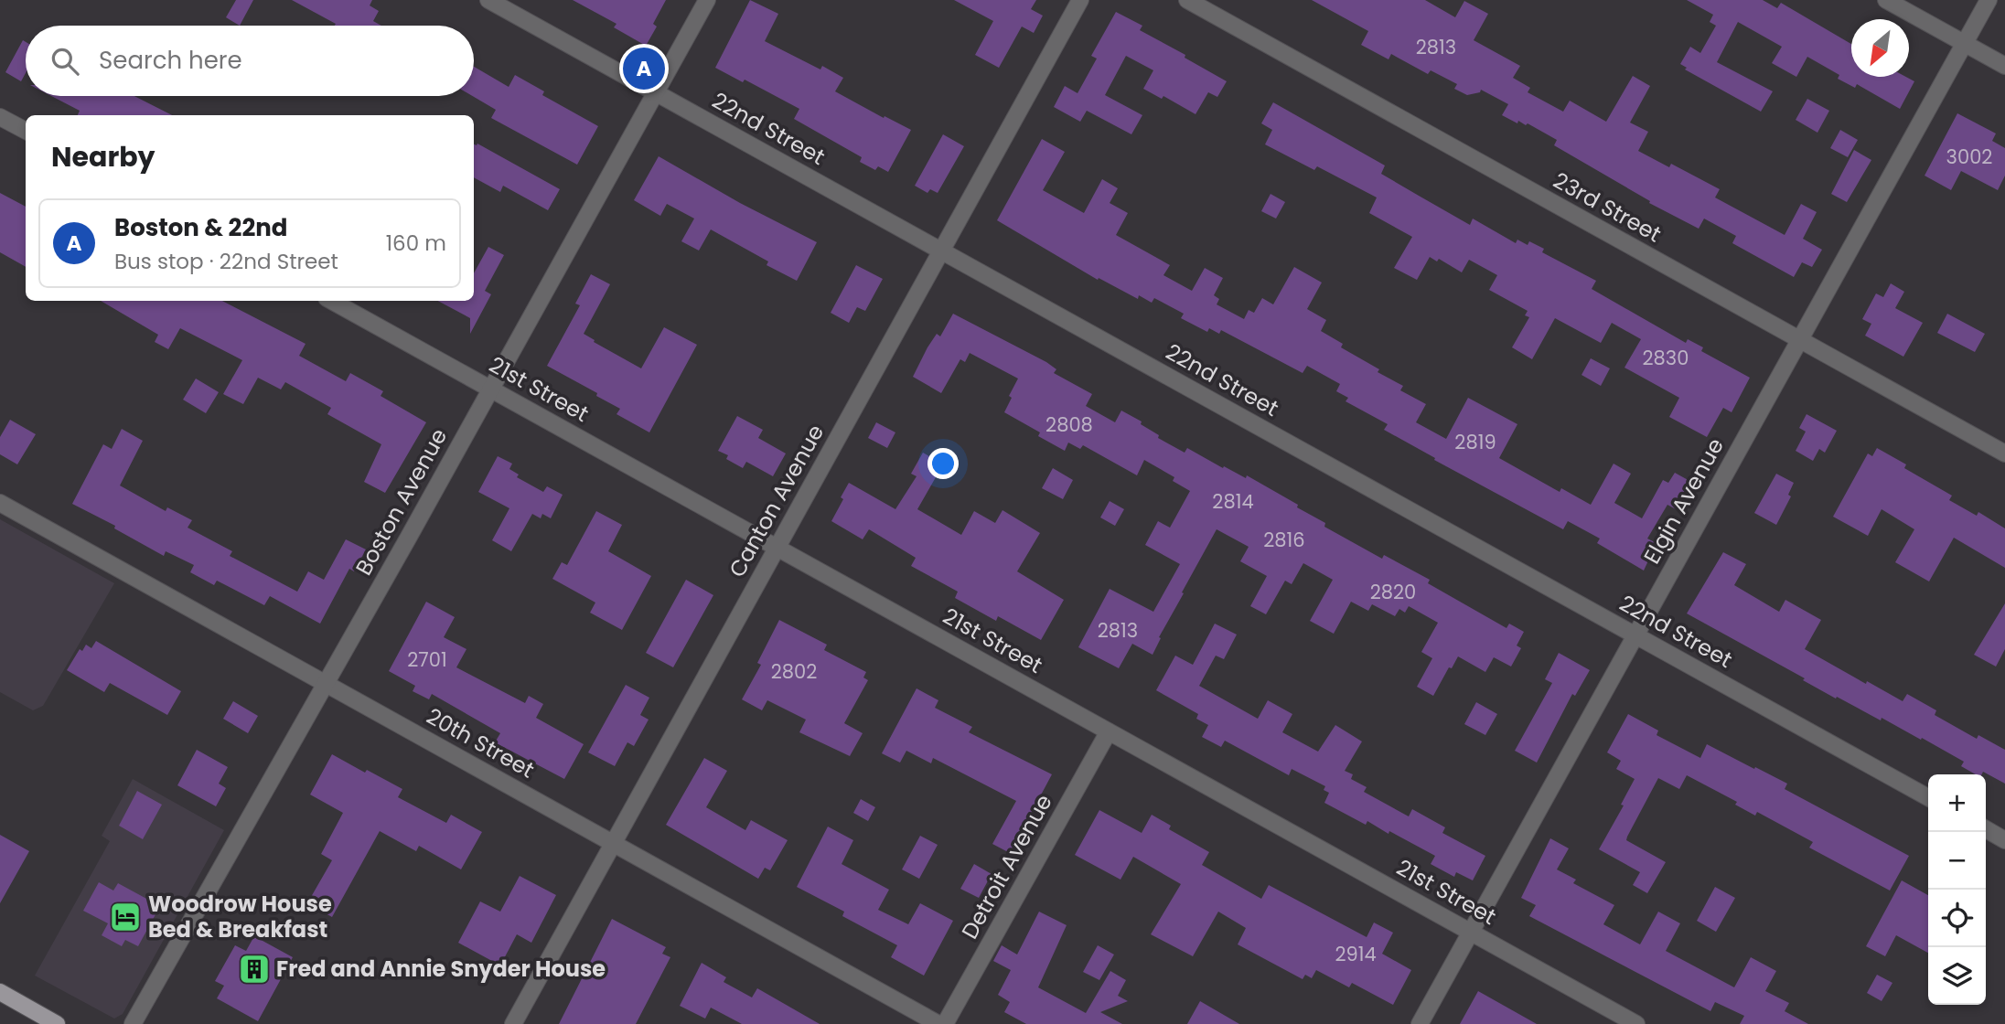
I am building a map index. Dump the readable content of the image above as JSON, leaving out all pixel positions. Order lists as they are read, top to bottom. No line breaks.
{"streets":{"street":["22nd Street","23rd Street","21st Street","Canton Avenue","Elgin Avenue","Boston Avenue","20th Street","Detroit Avenue"]},"crossings":[["22nd Street","Canton Avenue"],["22nd Street","Elgin Avenue"],["22nd Street","Boston Avenue"],["23rd Street","Elgin Avenue"],["21st Street","Canton Avenue"],["21st Street","Elgin Avenue"],["21st Street","Boston Avenue"],["21st Street","Detroit Avenue"],["Canton Avenue","20th Street"],["Boston Avenue","20th Street"]],"places":{"hotel":["Woodrow House Bed & Breakfast"],"building":["Fred and Annie Snyder House"]},"house_numbers":["2813","3002","2830","2808","2819","2814","2816","2820","2813","2701","2802","2914"],"north":"bottom left","page":{"search":"Search here","pins":"A","heading":"Nearby","list":[{"mark":"A","name":"Boston & 22nd","note":"Bus stop · 22nd Street","value":"160 m"}],"map_buttons":["+","−"]}}
